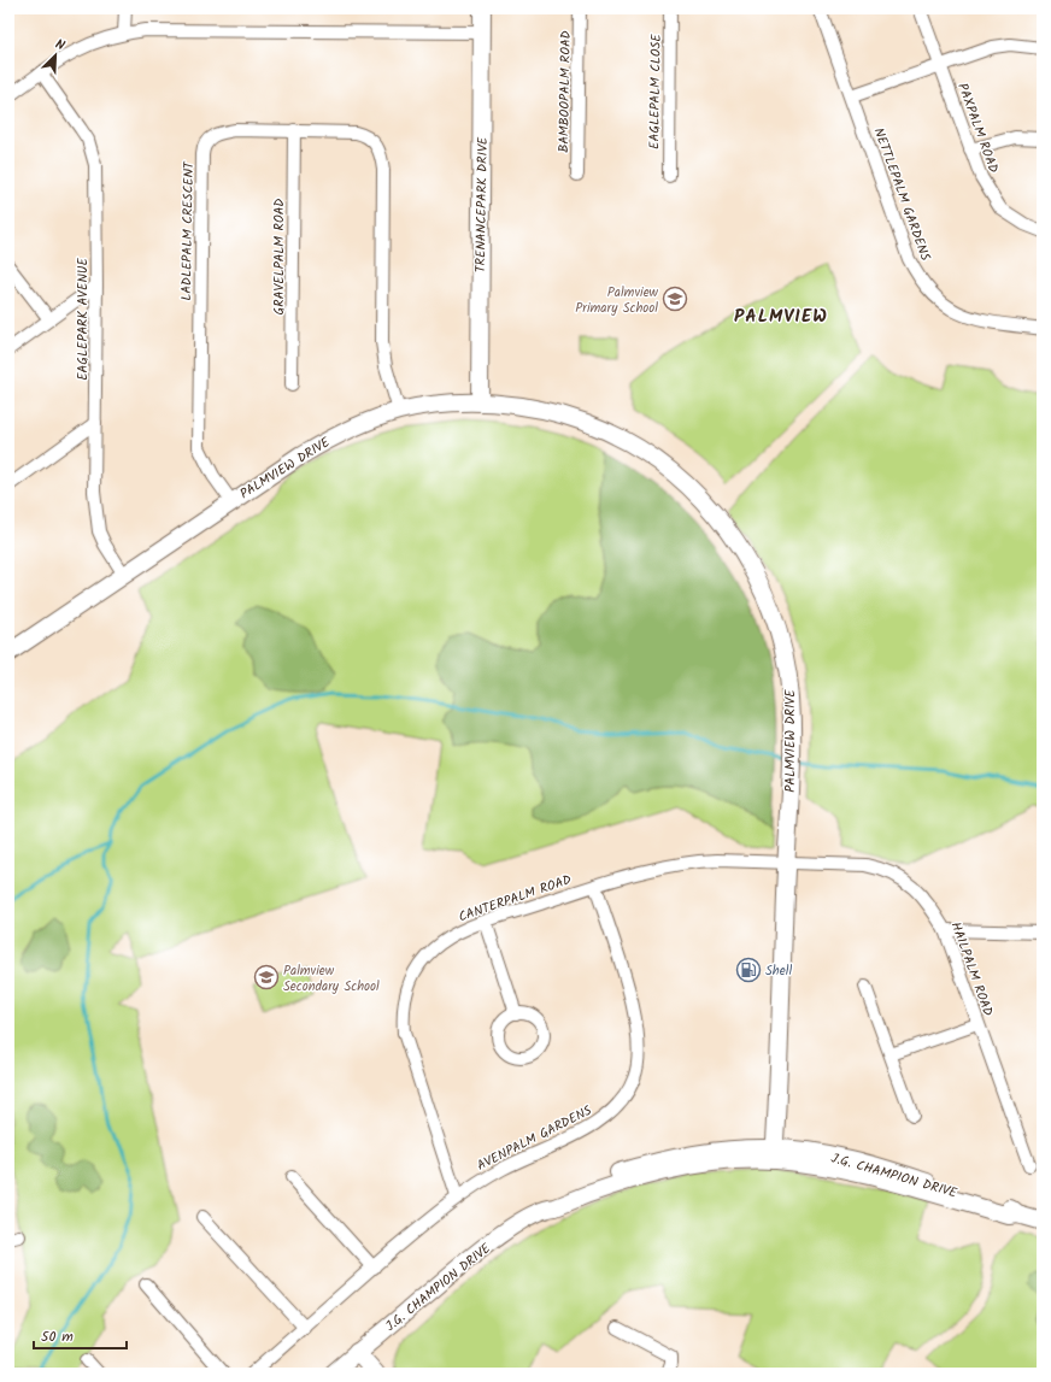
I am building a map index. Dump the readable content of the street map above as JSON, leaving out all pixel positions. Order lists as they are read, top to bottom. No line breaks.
{"streets":{"street":["BAMBOOPALM ROAD","EAGLEPALM CLOSE","PAXPALM ROAD","NETTLEPALM GARDENS","TRENANCEPARK DRIVE","LADLEPALM CRESCENT","GRAVELPALM ROAD","EAGLEPARK AVENUE","PALMVIEW DRIVE","CANTERPALM ROAD","HAILPALM ROAD","AVENPALM GARDENS","J.G. CHAMPION DRIVE"]},"crossings":[["TRENANCEPARK DRIVE","PALMVIEW DRIVE"],["LADLEPALM CRESCENT","GRAVELPALM ROAD"],["LADLEPALM CRESCENT","PALMVIEW DRIVE"],["EAGLEPARK AVENUE","PALMVIEW DRIVE"],["PALMVIEW DRIVE","CANTERPALM ROAD"],["PALMVIEW DRIVE","HAILPALM ROAD"],["PALMVIEW DRIVE","J.G. CHAMPION DRIVE"],["CANTERPALM ROAD","HAILPALM ROAD"],["CANTERPALM ROAD","AVENPALM GARDENS"]],"districts":["PALMVIEW"],"places":{"school or university":["Palmview Primary School","Palmview Secondary School"],"fuel station":["Shell"]},"scale_bar":"50 m","north":"top right"}
